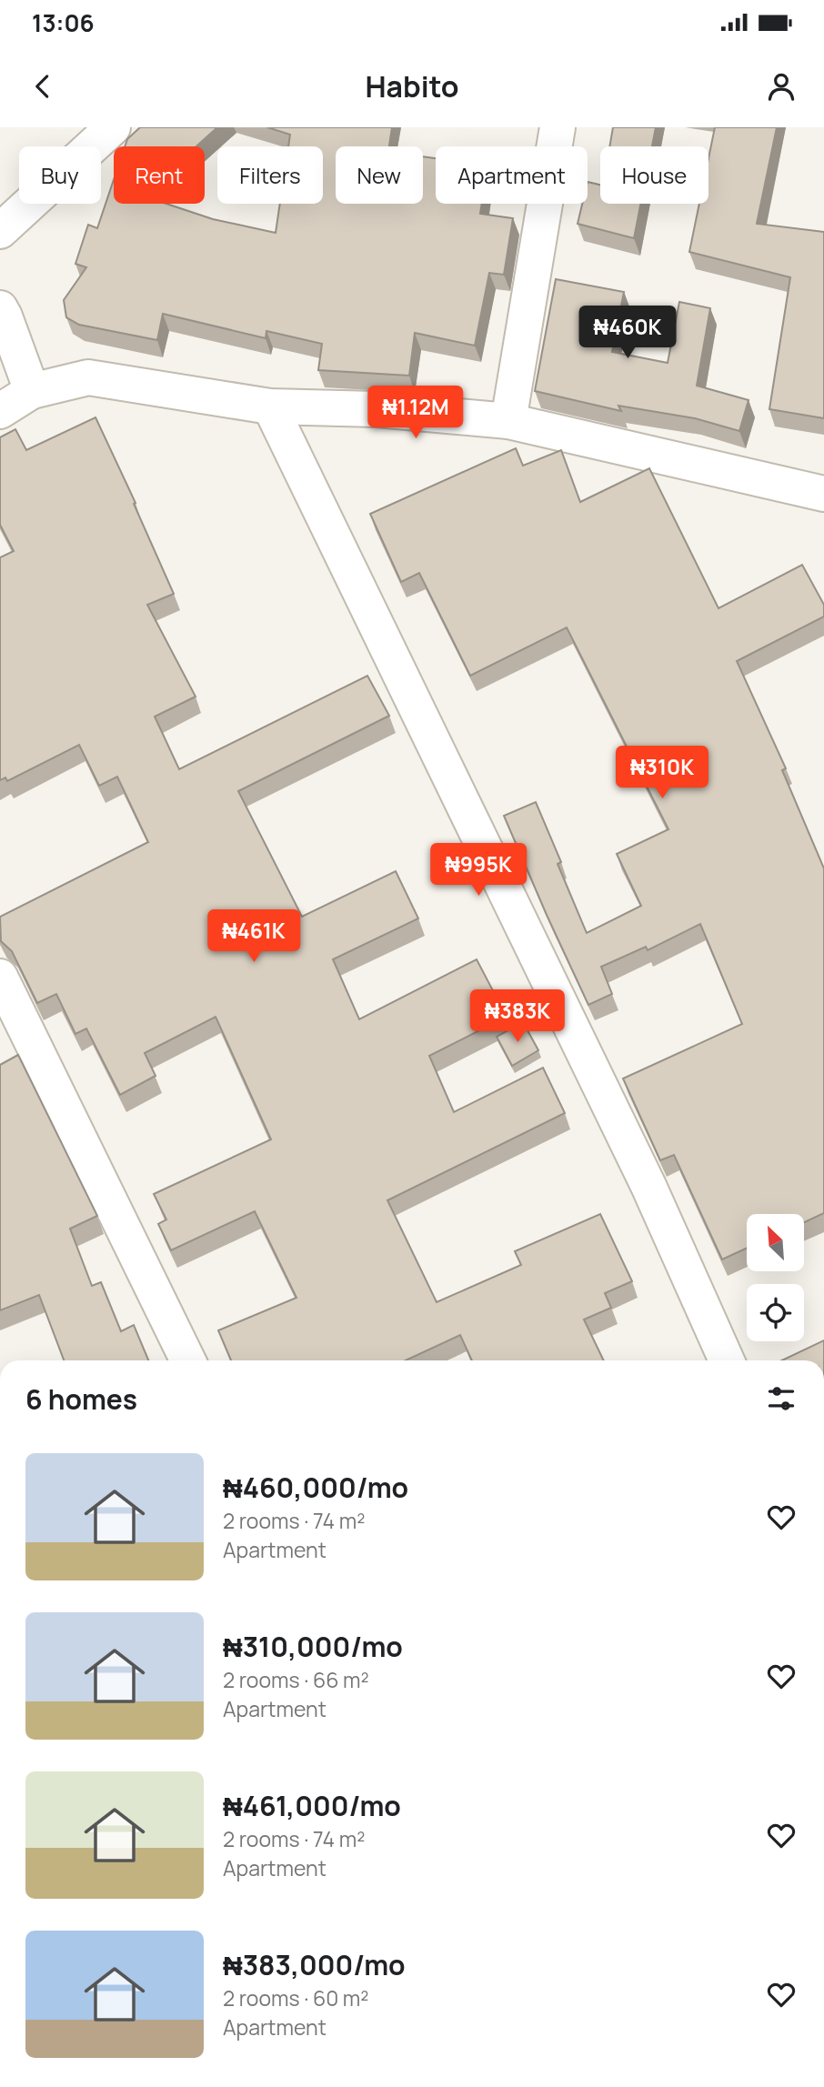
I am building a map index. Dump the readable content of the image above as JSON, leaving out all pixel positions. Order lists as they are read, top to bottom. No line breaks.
{"north":"top left","page":{"status":"13:06","header":"Habito","chip":["Buy","Rent","Filters","New","Apartment","House"],"price":["₦460K","₦1.12M","₦310K","₦995K","₦461K","₦383K"],"heading":"6 homes","list":[{"name":"₦460,000/mo","note":"2 rooms · 74 m² · Apartment"},{"name":"₦310,000/mo","note":"2 rooms · 66 m² · Apartment"},{"name":"₦461,000/mo","note":"2 rooms · 74 m² · Apartment"},{"name":"₦383,000/mo","note":"2 rooms · 60 m² · Apartment"}]}}
